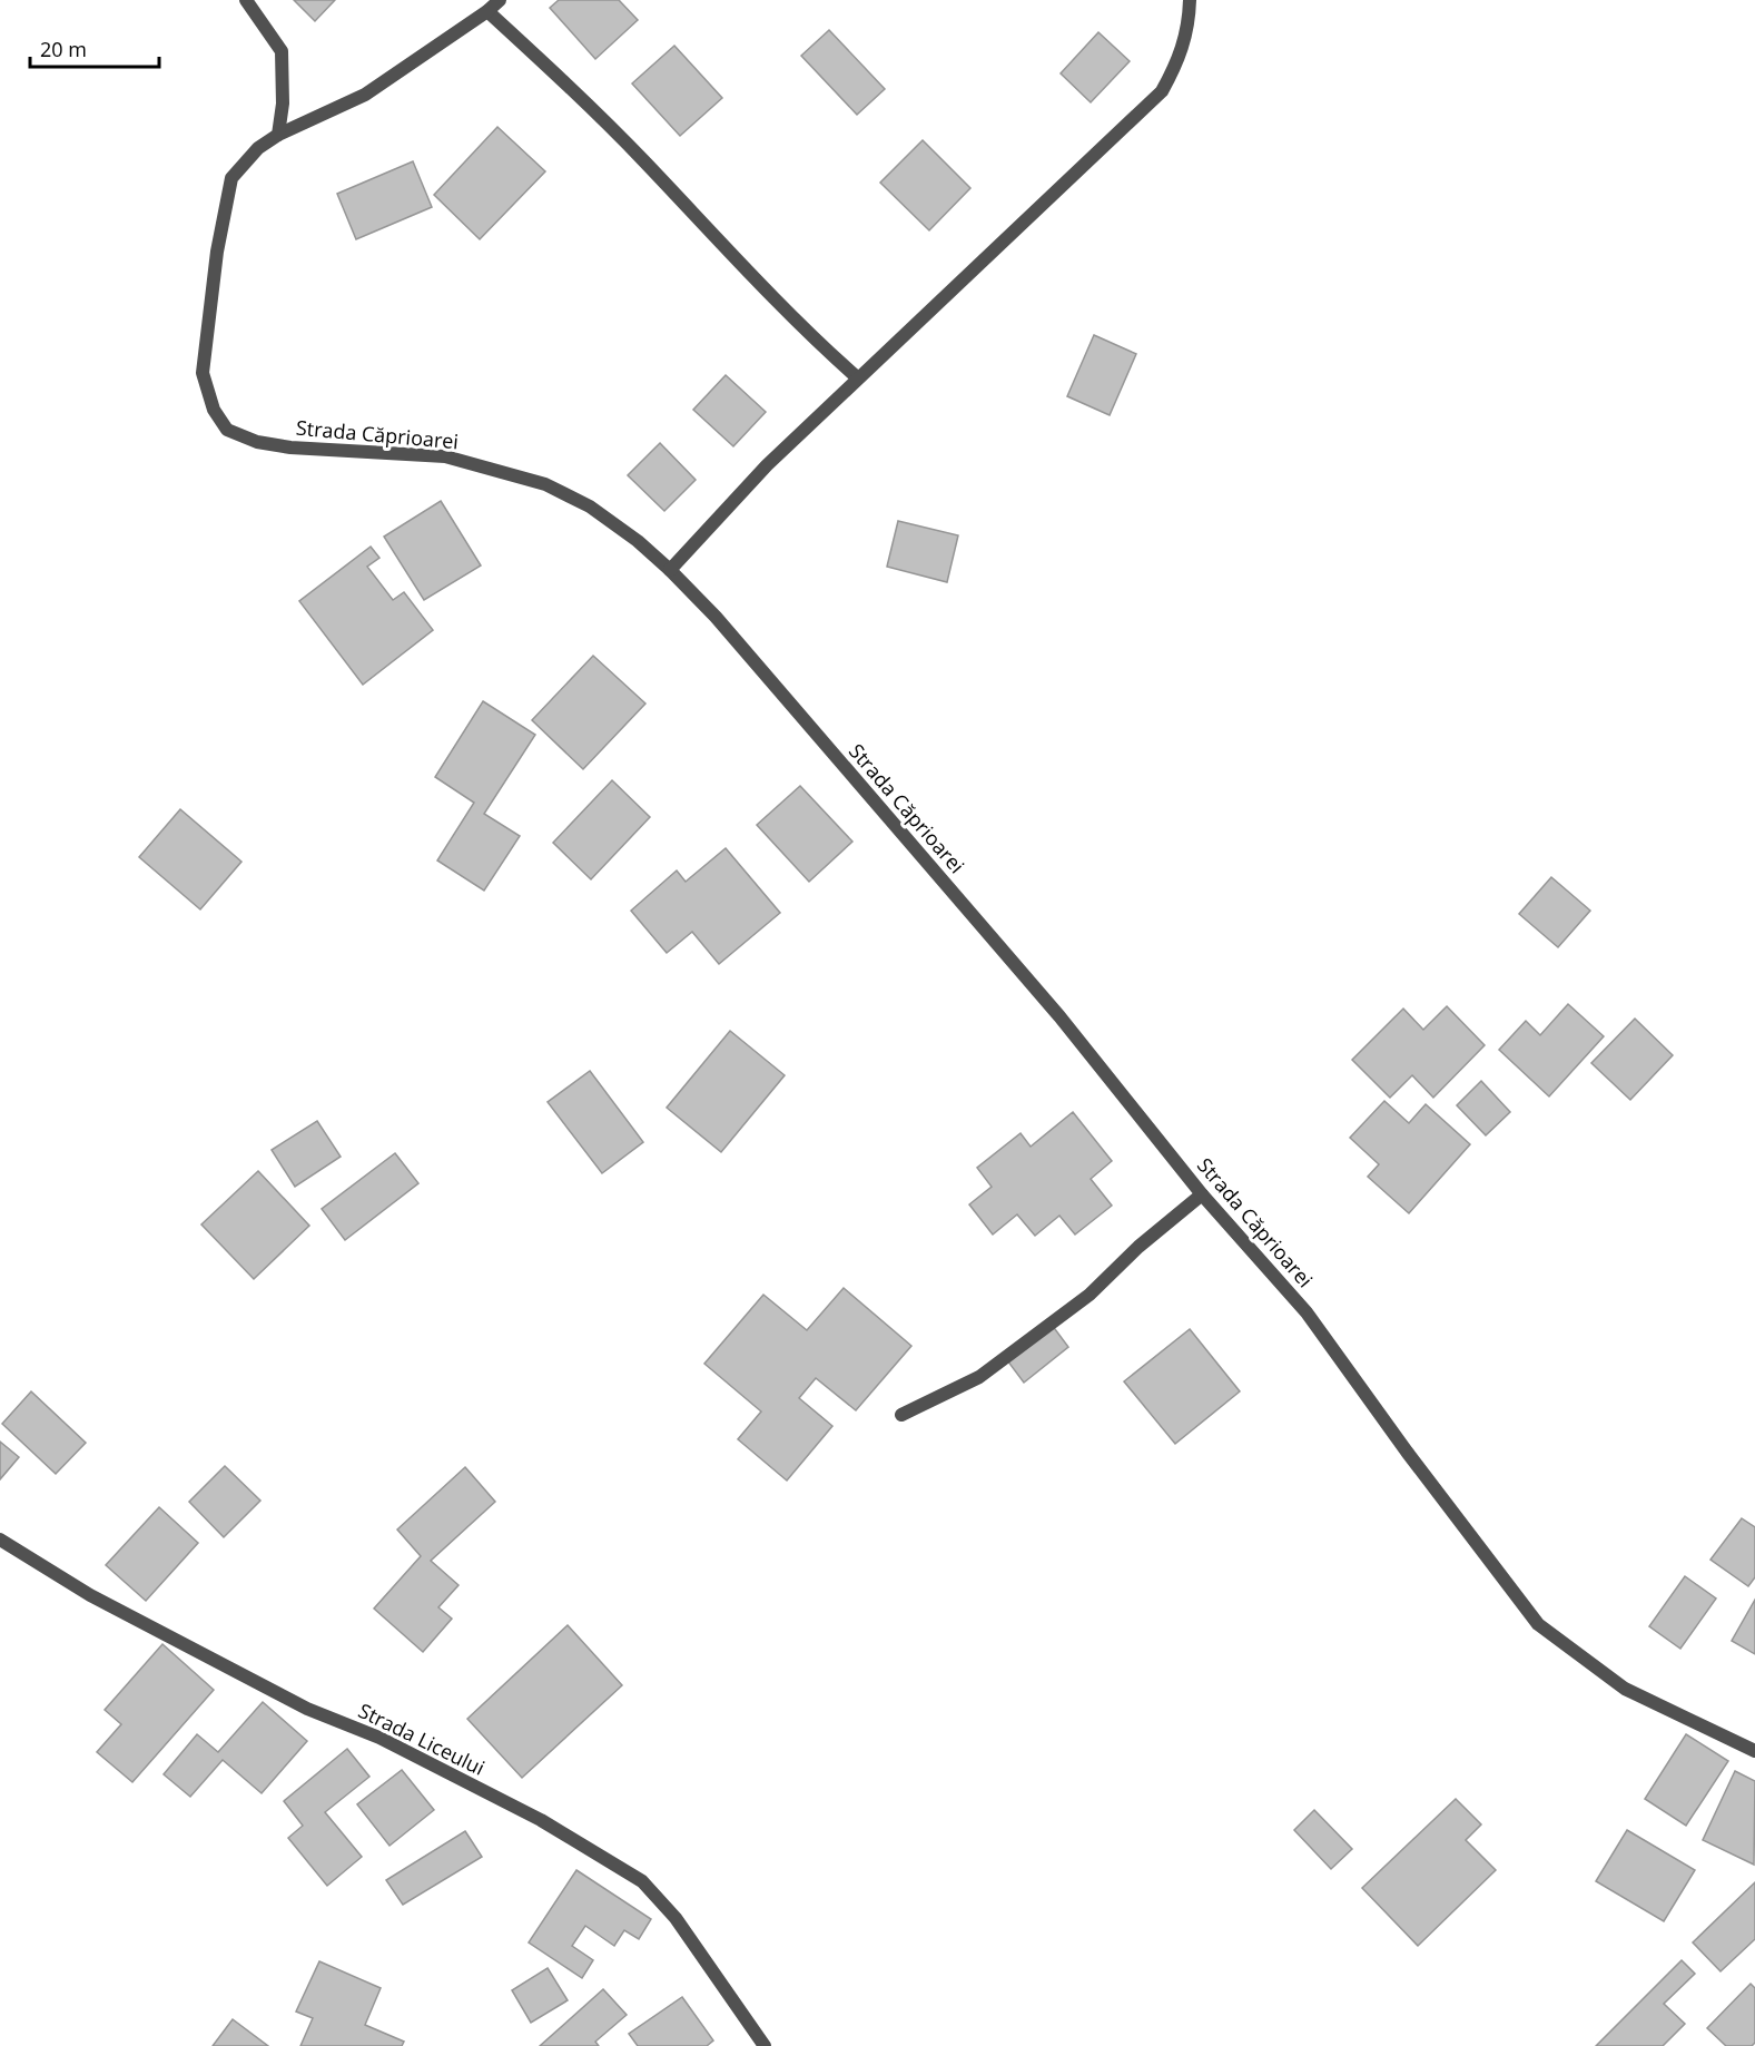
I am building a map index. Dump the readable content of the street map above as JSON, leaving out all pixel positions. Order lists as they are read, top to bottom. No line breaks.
{"streets":{"street":["Strada Căprioarei","Strada Liceului"]},"scale_bar":"20 m"}
